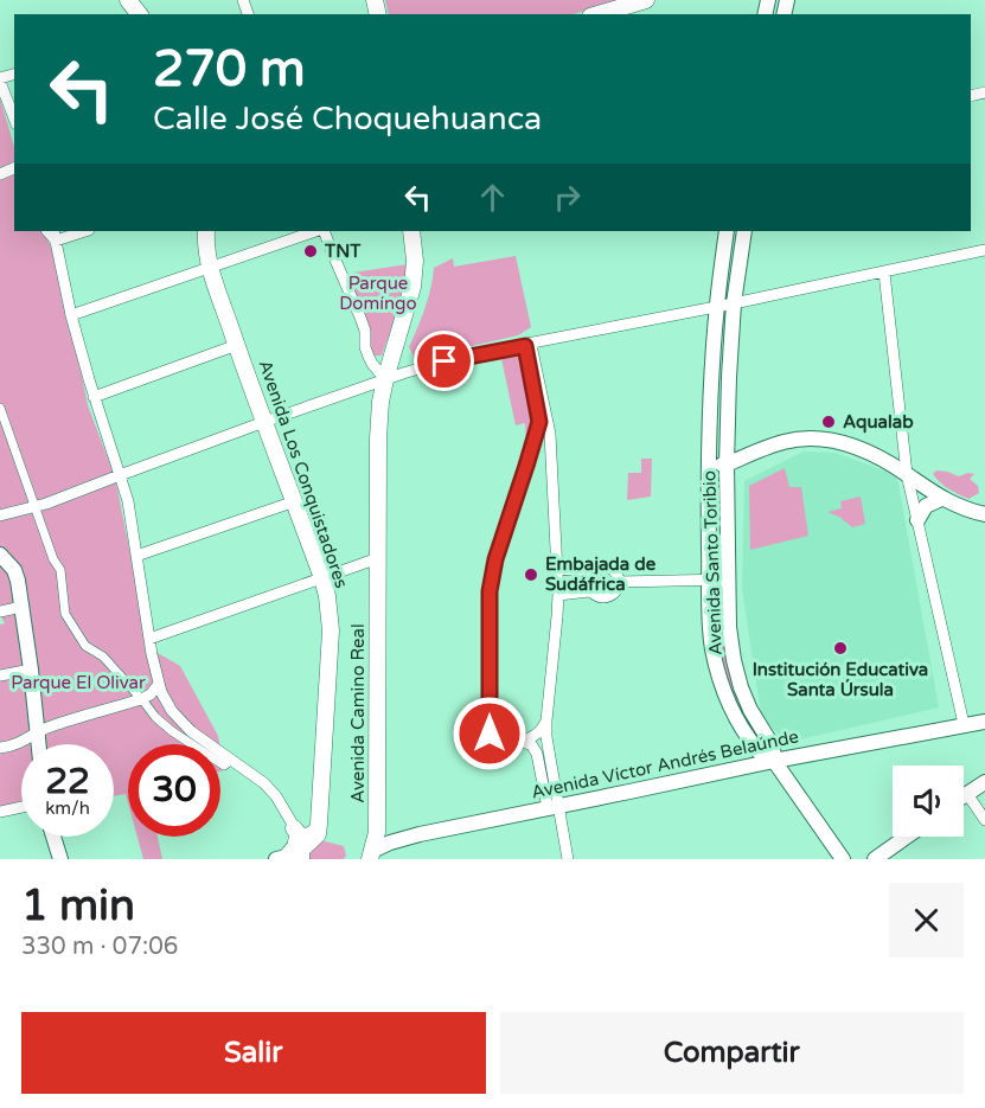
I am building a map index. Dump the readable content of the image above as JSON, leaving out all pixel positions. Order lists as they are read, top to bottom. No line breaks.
{"streets":{"main road":["Avenida Los Conquistadores","Avenida Camino Real"],"street":["Avenida Santo Toribio","Avenida Víctor Andrés Belaúnde"]},"crossings":[["Avenida Santo Toribio","Avenida Víctor Andrés Belaúnde"],["Avenida Camino Real","Avenida Víctor Andrés Belaúnde"]],"parks":["Parque Domíngo","Parque El Olivar"],"places":["TNT","Aqualab","Embajada de Sudáfrica","Institución Educativa Santa Úrsula"],"page":{"turn":["270 m","Calle José Choquehuanca"],"speed":"22 km/h","limit":"30","heading":["1 min","330 m · 07:06"],"buttons":["Salir","Compartir"]}}
